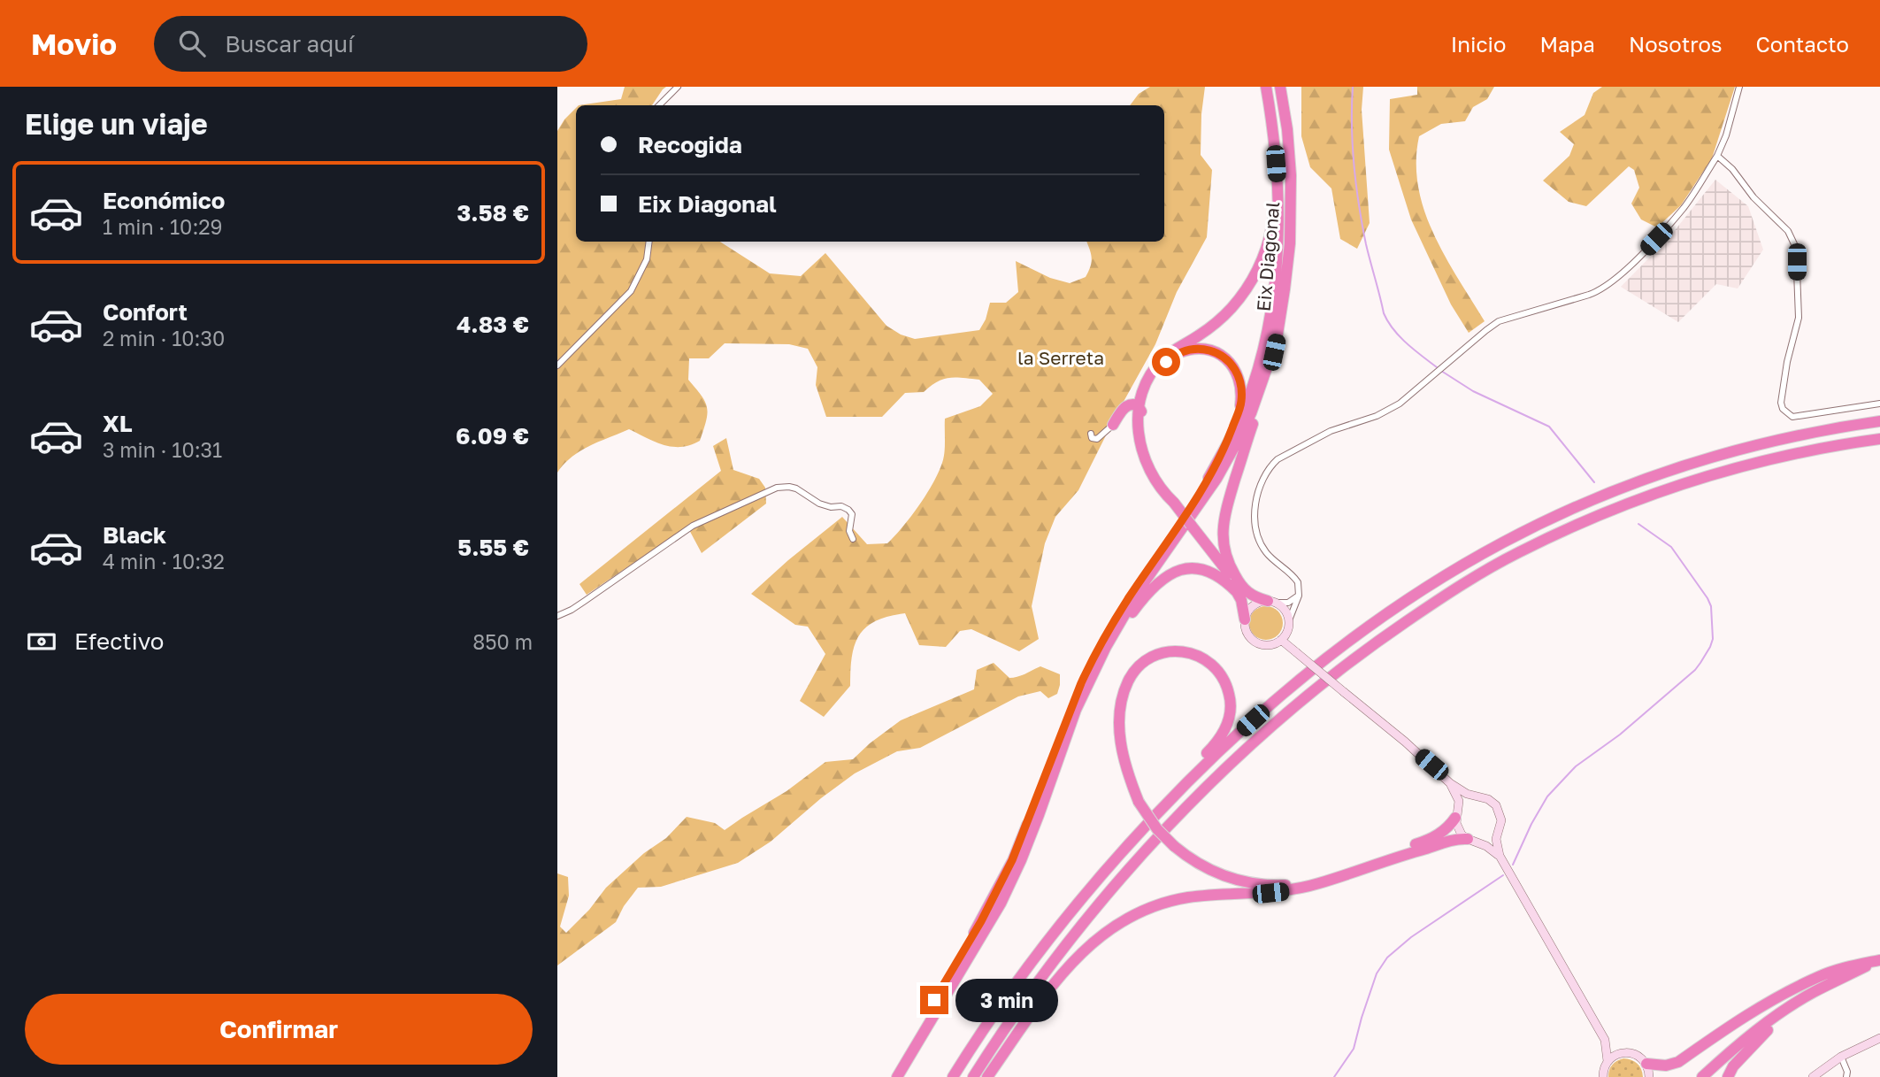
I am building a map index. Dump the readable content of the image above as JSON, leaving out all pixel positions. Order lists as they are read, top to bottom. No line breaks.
{"streets":{"highway":["Eix Diagonal"]},"parks":["la Serreta"],"page":{"header":"Movio","search":"Buscar aquí","nav":["Inicio","Mapa","Nosotros","Contacto"],"heading":"Elige un viaje","banner":["Recogida","Eix Diagonal"],"list":[{"name":"Económico","note":"1 min · 10:29","value":"3.58 €"},{"name":"Confort","note":"2 min · 10:30","value":"4.83 €"},{"name":"XL","note":"3 min · 10:31","value":"6.09 €"},{"name":"Black","note":"4 min · 10:32","value":"5.55 €"}],"pay":["Efectivo","850 m"],"bubble":"3 min","buttons":"Confirmar"}}
